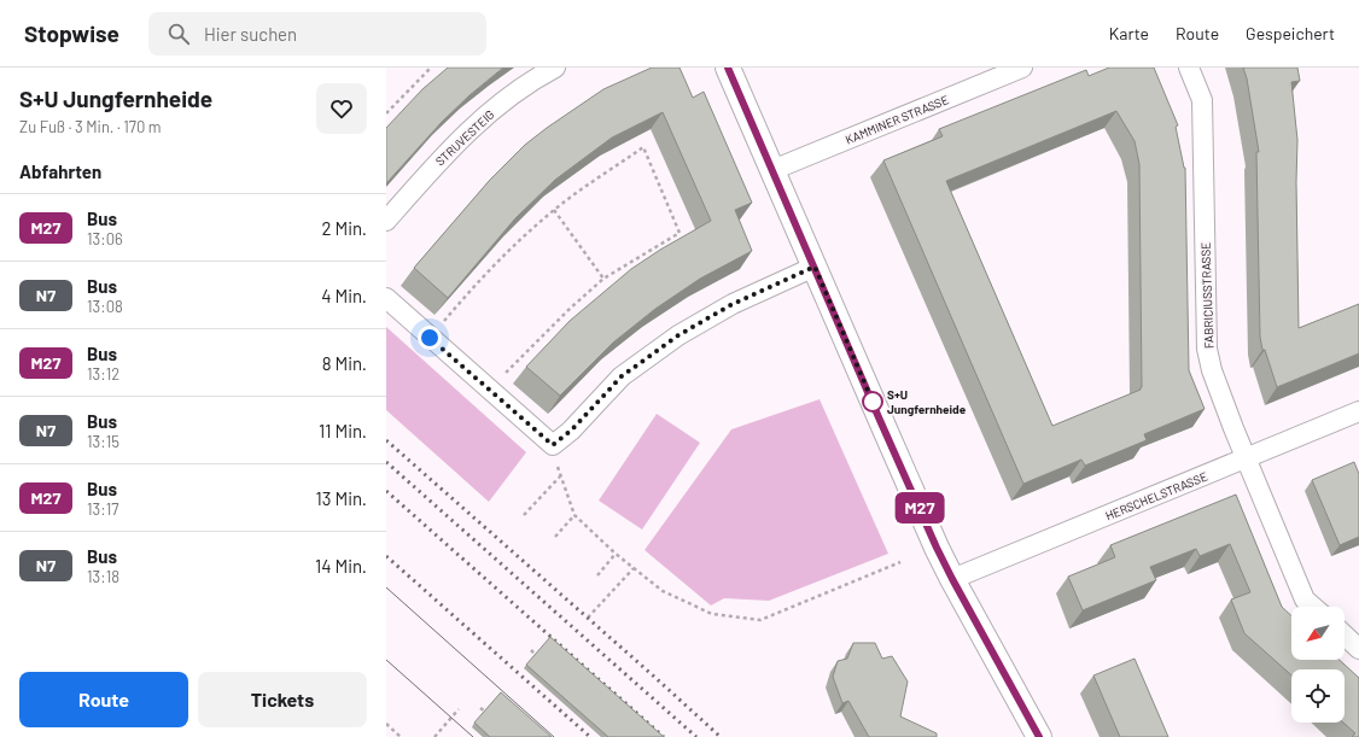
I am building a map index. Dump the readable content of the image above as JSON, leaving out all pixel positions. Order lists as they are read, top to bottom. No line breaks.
{"streets":{"street":["KAMMINER STRASSE","STRUVESTEIG","FABRICIUSSTRASSE","HERSCHELSTRASSE"]},"crossings":[["FABRICIUSSTRASSE","HERSCHELSTRASSE"]],"places":["S+U Jungfernheide"],"lines":["bus line M27"],"north":"bottom left","page":{"header":"Stopwise","search":"Hier suchen","nav":["Karte","Route","Gespeichert"],"heading":[["S+U Jungfernheide","Zu Fuß · 3 Min. · 170 m"],"Abfahrten"],"on_map":"M27","list":[{"mark":"M27","name":"Bus","note":"13:06","value":"2 Min."},{"mark":"N7","name":"Bus","note":"13:08","value":"4 Min."},{"mark":"M27","name":"Bus","note":"13:12","value":"8 Min."},{"mark":"N7","name":"Bus","note":"13:15","value":"11 Min."},{"mark":"M27","name":"Bus","note":"13:17","value":"13 Min."},{"mark":"N7","name":"Bus","note":"13:18","value":"14 Min."}],"buttons":["Route","Tickets"]}}
